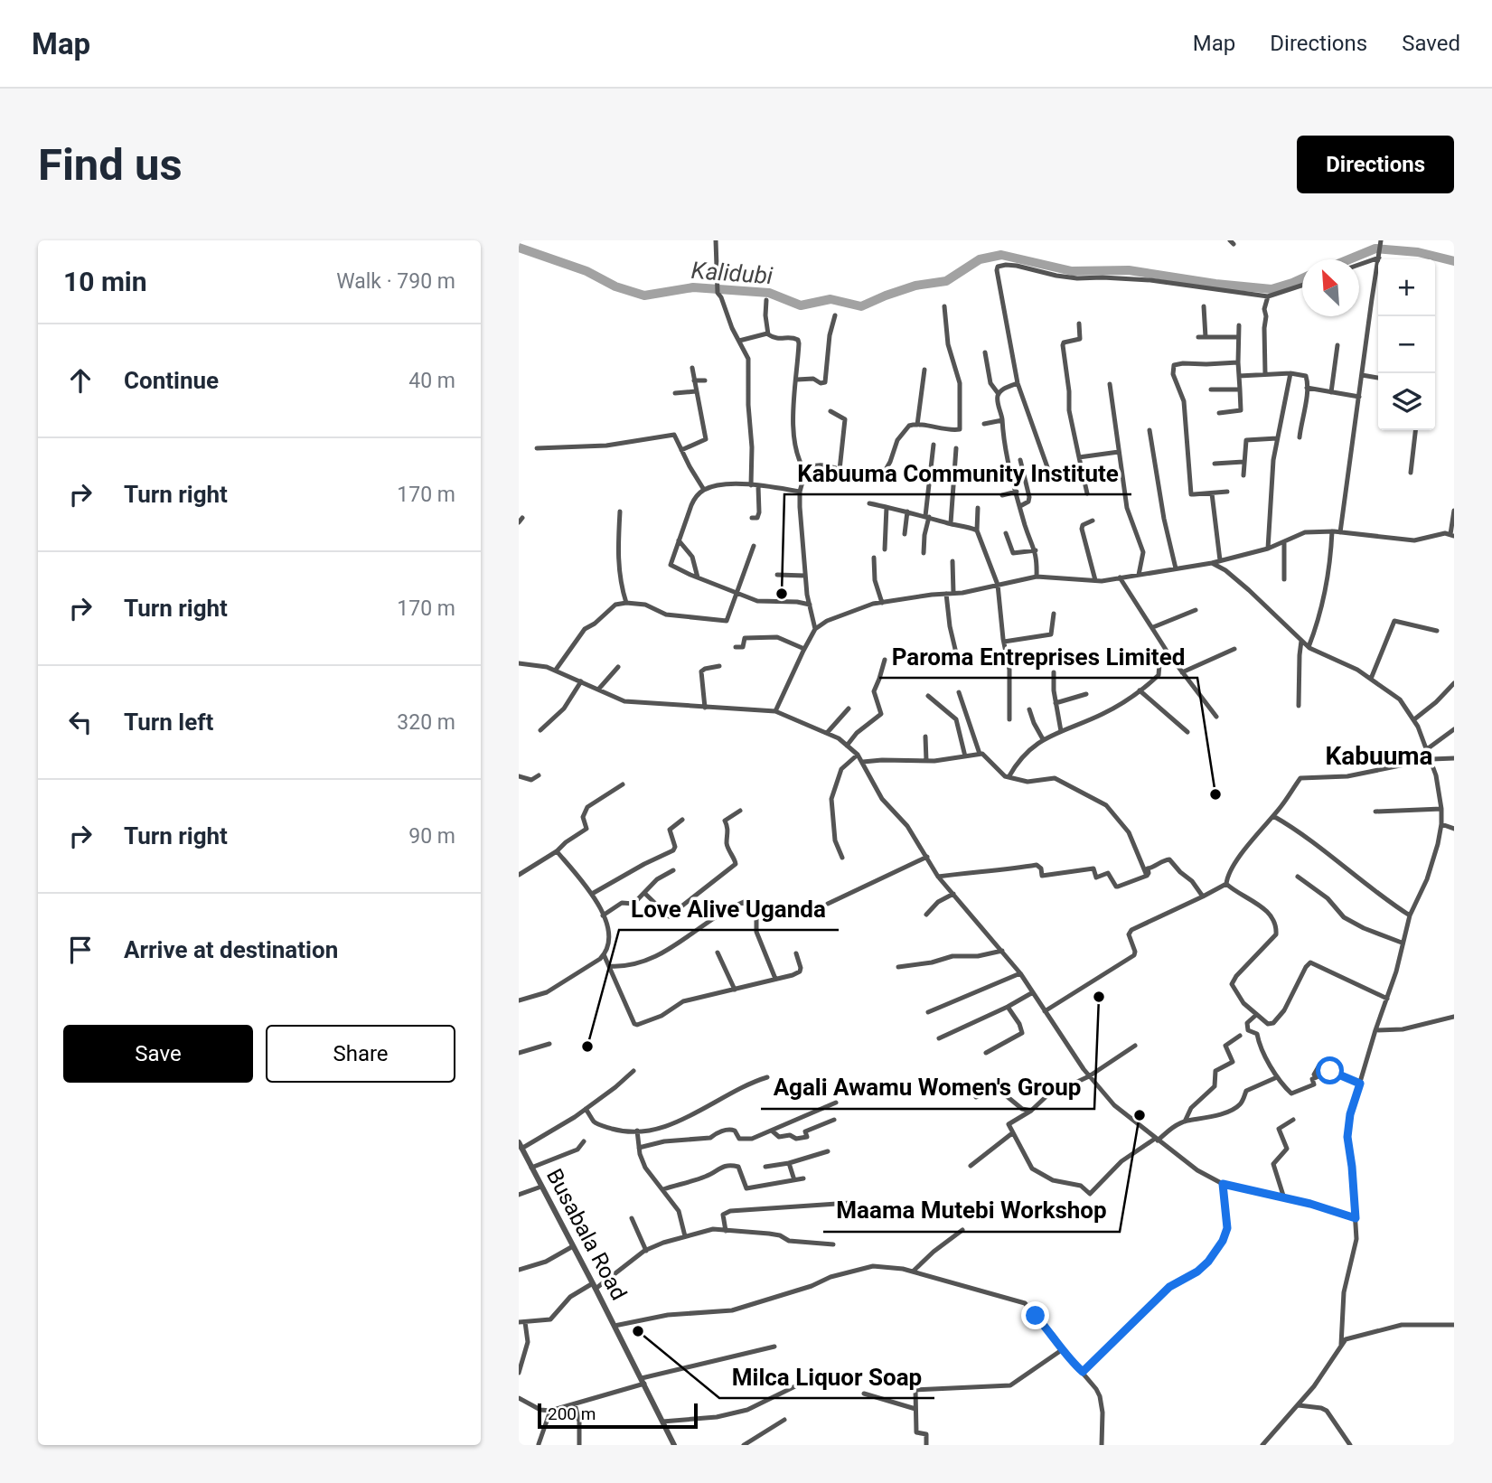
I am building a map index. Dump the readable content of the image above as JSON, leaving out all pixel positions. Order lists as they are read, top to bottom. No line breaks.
{"streets":{"street":["Busabala Road"]},"districts":["Kabuuma"],"water":["Kalidubi"],"places":["Kabuuma Community Institute","Paroma Entreprises Limited","Agali Awamu Women's Group","Love Alive Uganda","Maama Mutebi Workshop","Milca Liquor Soap"],"scale_bar":"200 m","north":"top left","page":{"header":"Map","nav":["Map","Directions","Saved"],"buttons":["Directions",["Save","Share"]],"title":"Find us","heading":["10 min","Walk · 790 m"],"map_buttons":["+","−"],"list":[["Continue","40 m"],["Turn right","170 m"],["Turn right","170 m"],["Turn left","320 m"],["Turn right","90 m"],"Arrive at destination"],"scale":"200 m"}}
